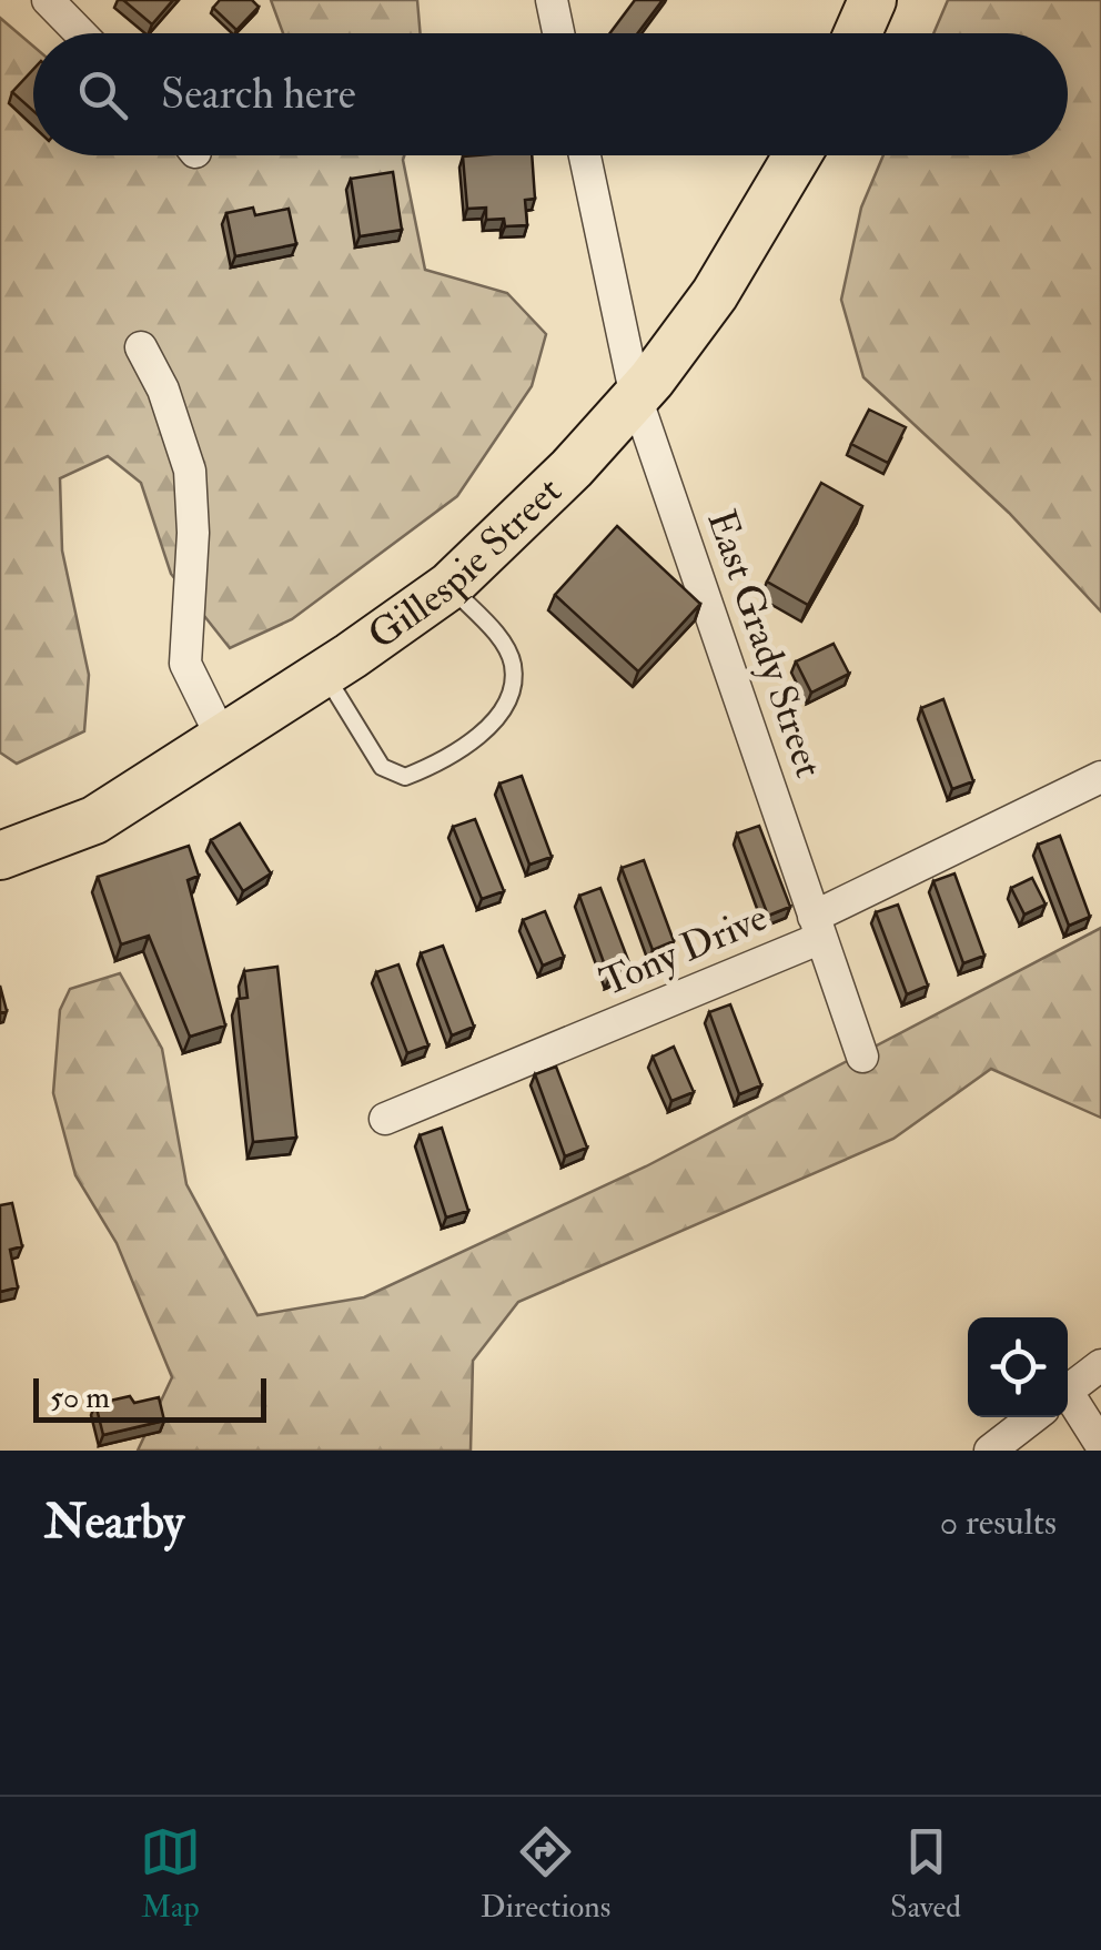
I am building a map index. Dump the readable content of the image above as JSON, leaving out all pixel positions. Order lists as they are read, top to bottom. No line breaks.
{"streets":{"main road":["Gillespie Street"],"street":["East Grady Street","Tony Drive"]},"crossings":[["Gillespie Street","East Grady Street"],["East Grady Street","Tony Drive"]],"scale_bar":"50 m","page":{"search":"Search here","scale":"50 m","heading":["Nearby","0 results"],"nav":["Map","Directions","Saved"]}}
